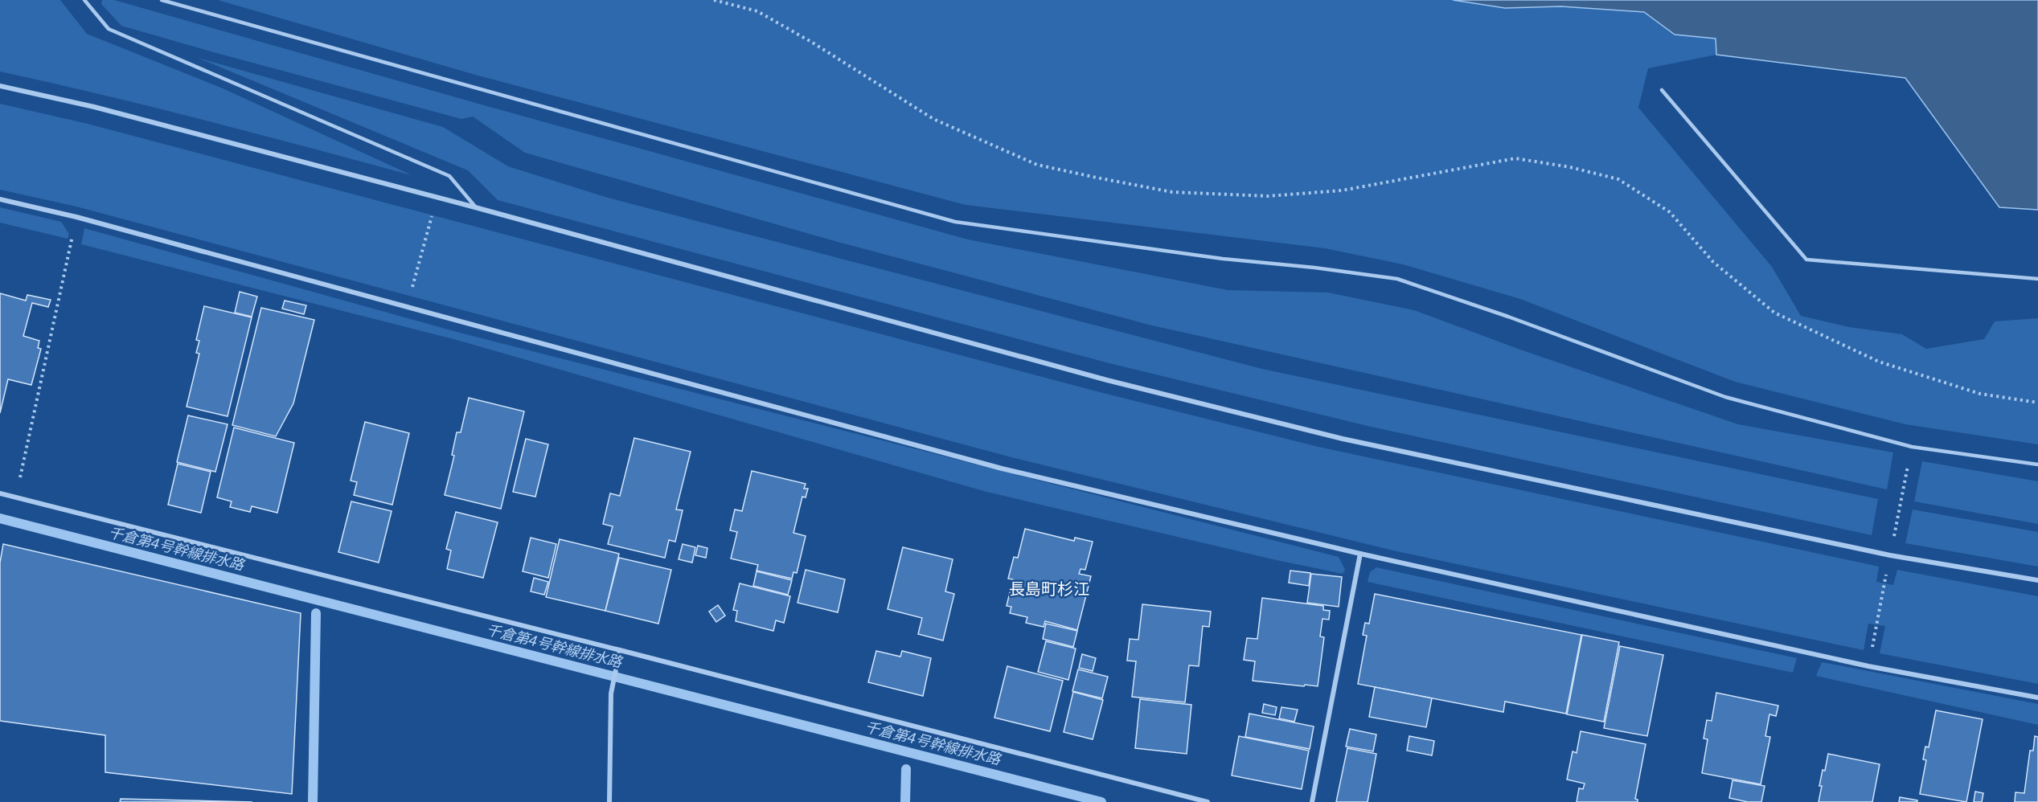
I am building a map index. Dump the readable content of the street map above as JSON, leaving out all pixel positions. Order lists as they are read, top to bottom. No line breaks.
{"districts":["長島町杉江"],"water":["千倉第4号幹線排水路"]}
